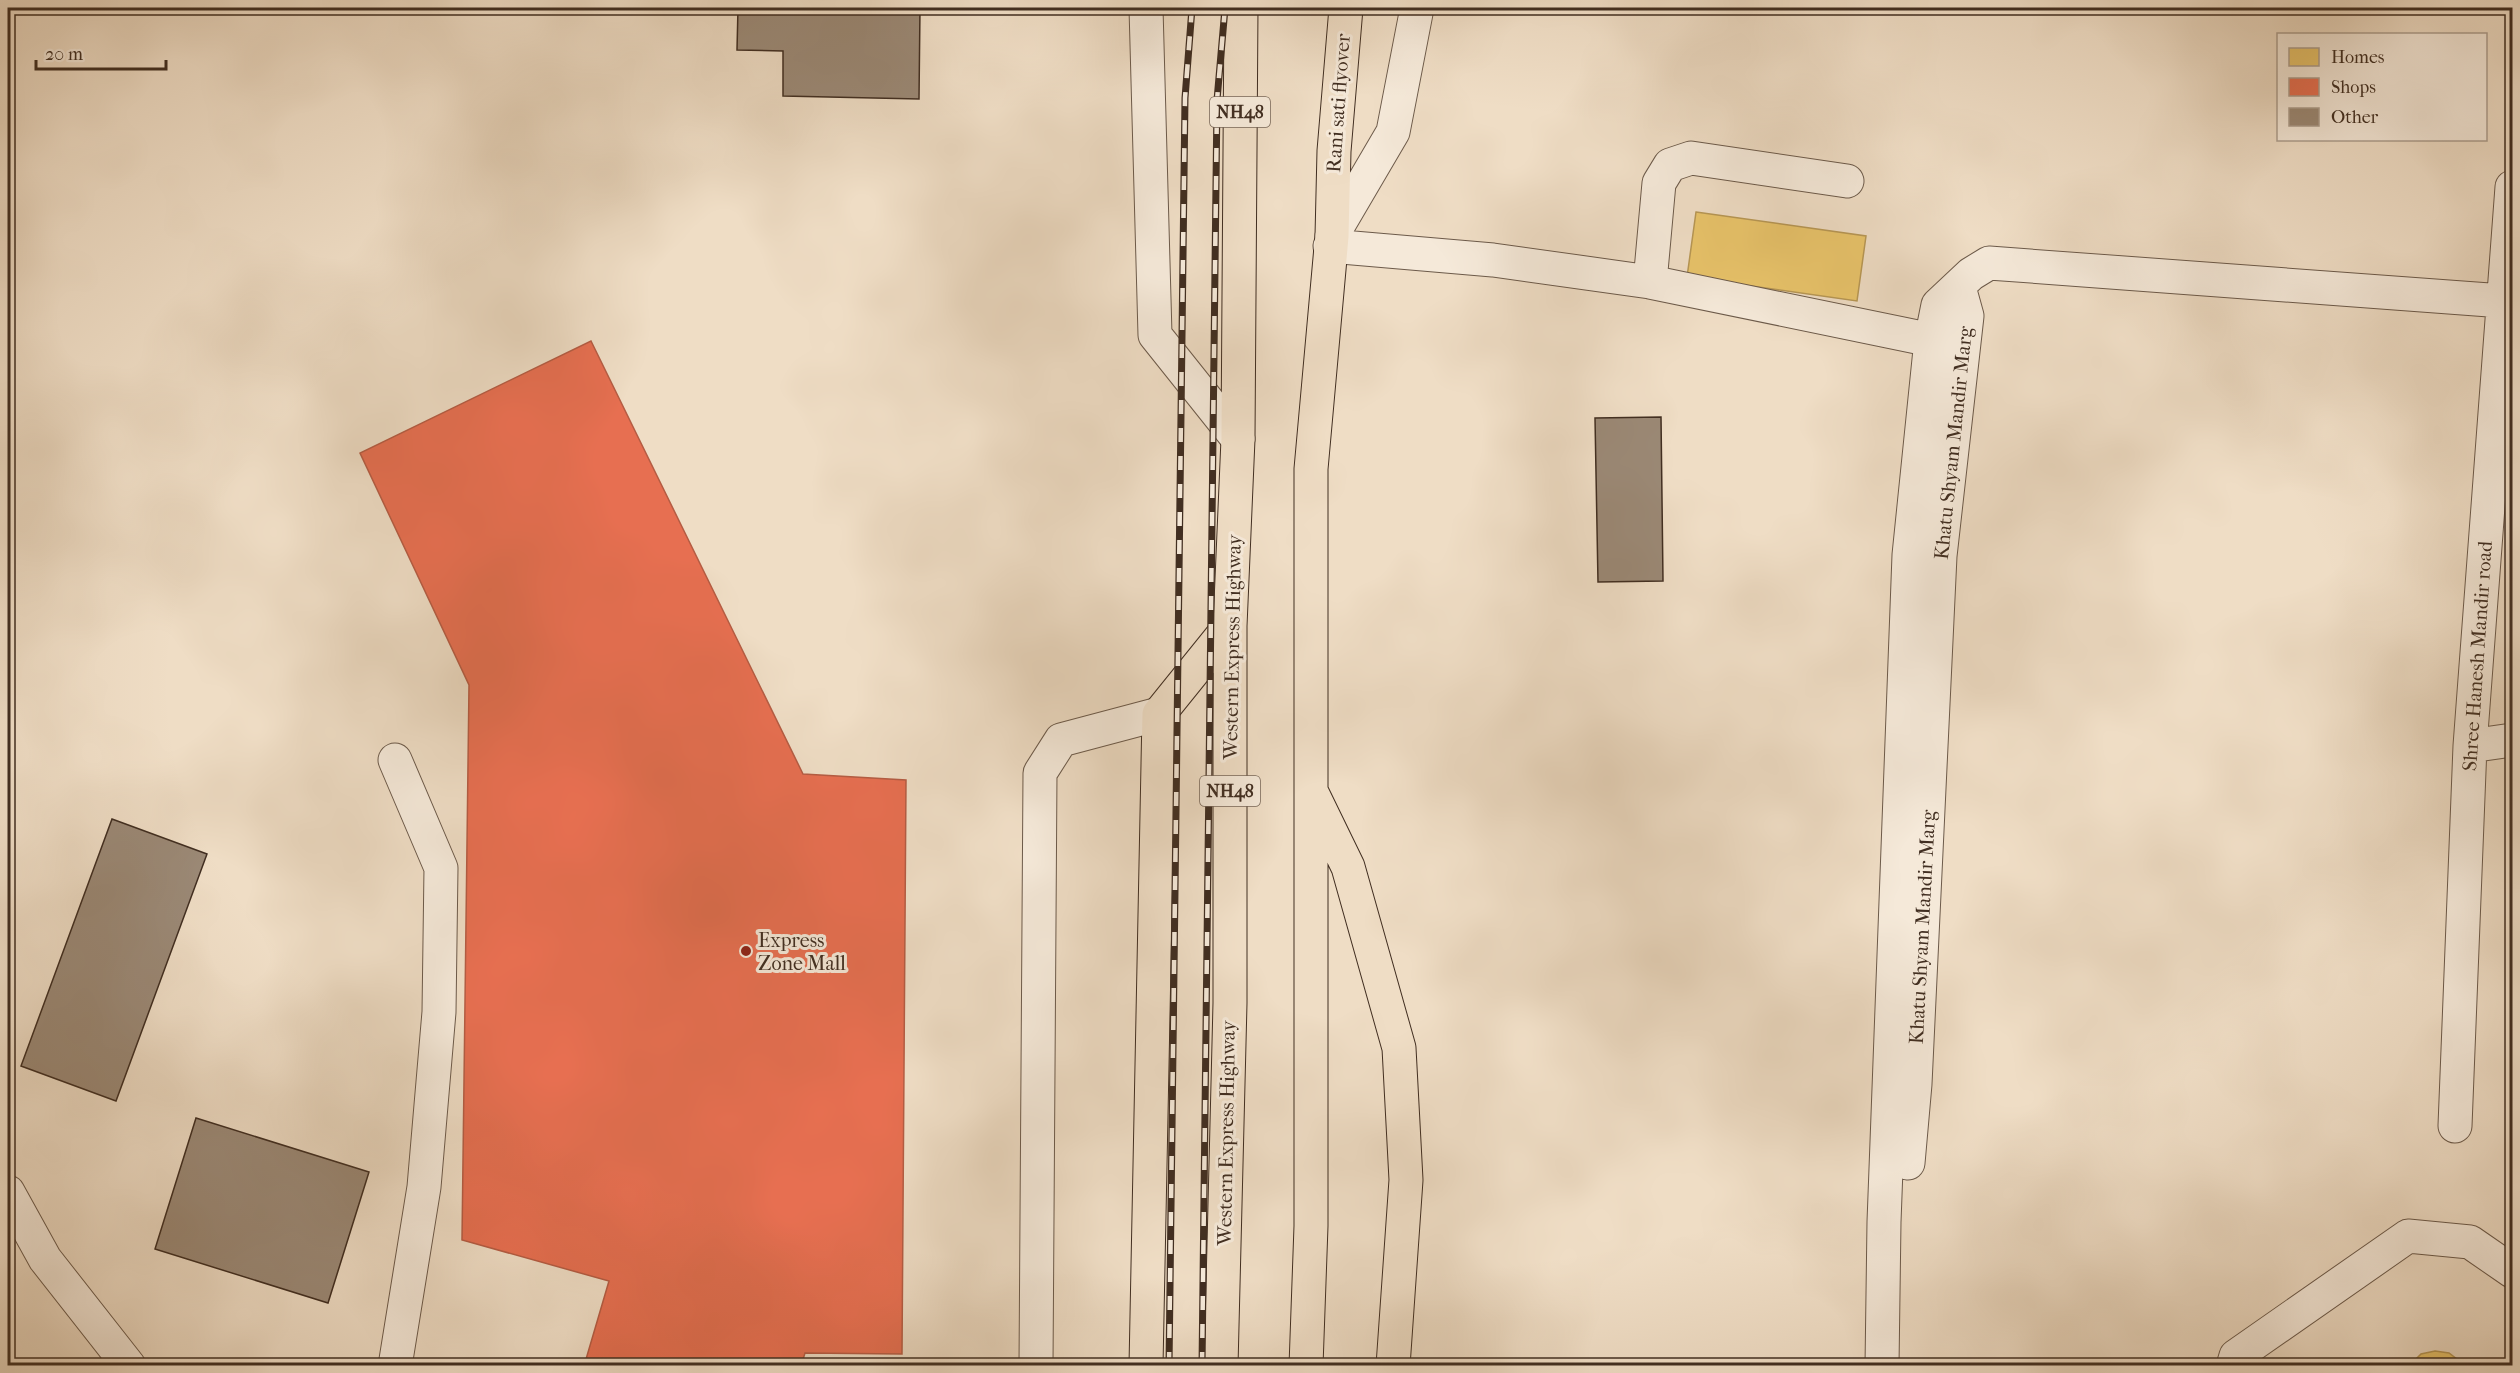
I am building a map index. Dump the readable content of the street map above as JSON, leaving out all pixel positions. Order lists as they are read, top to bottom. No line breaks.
{"streets":{"highway":["Rani sati flyover","NH48","Western Express Highway"],"street":["Khatu Shyam Mandir Marg","Shree Hanesh Mandir road"]},"places":["Express Zone Mall"],"legend":["Homes","Shops","Other"],"scale_bar":"20 m"}
